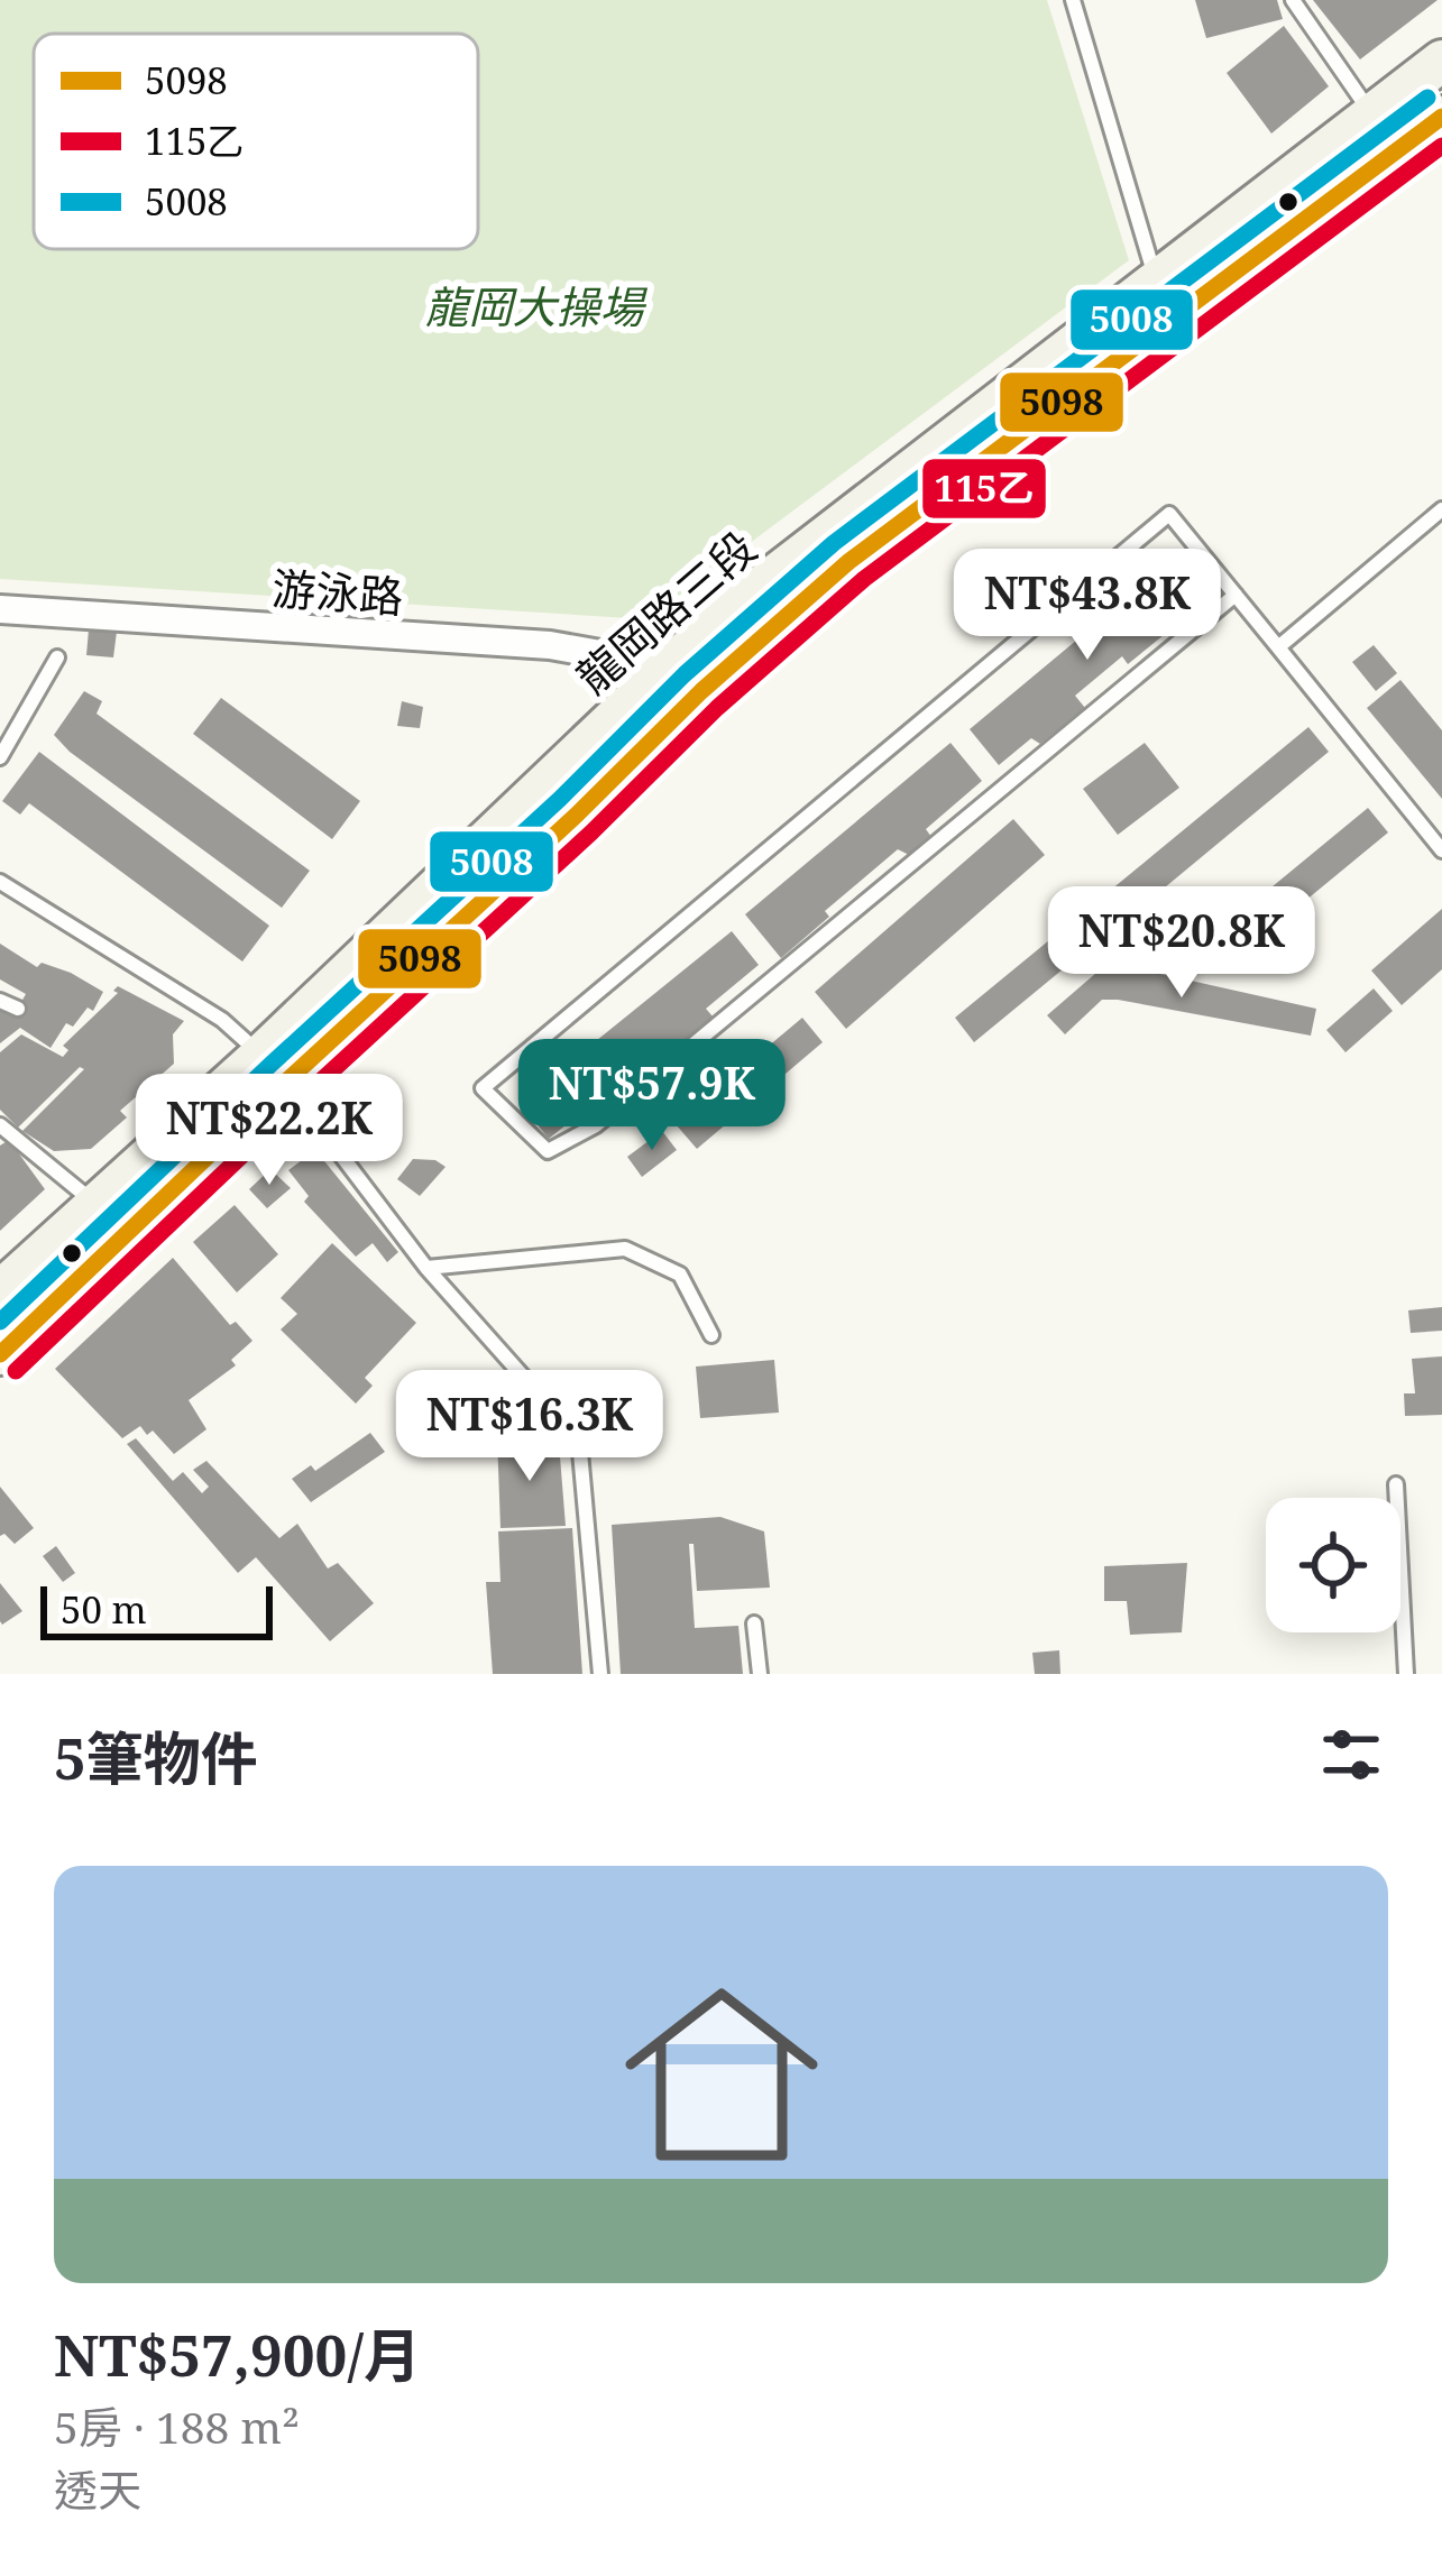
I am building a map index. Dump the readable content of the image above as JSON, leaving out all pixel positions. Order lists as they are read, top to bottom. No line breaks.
{"streets":{"main road":["龍岡路三段"],"street":["游泳路"]},"crossings":[["游泳路","龍岡路三段"]],"parks":["龍岡大操場"],"lines":["transit line 5008","transit line 5098","transit line 115乙"],"legend":["5098","115乙","5008"],"scale_bar":"50 m","page":{"price":["NT$43.8K","NT$20.8K","NT$57.9K","NT$22.2K","NT$16.3K"],"scale":"50 m","heading":"5筆物件","list":[{"name":"NT$57,900/月","note":"5房 · 188 m² · 透天"}]}}
